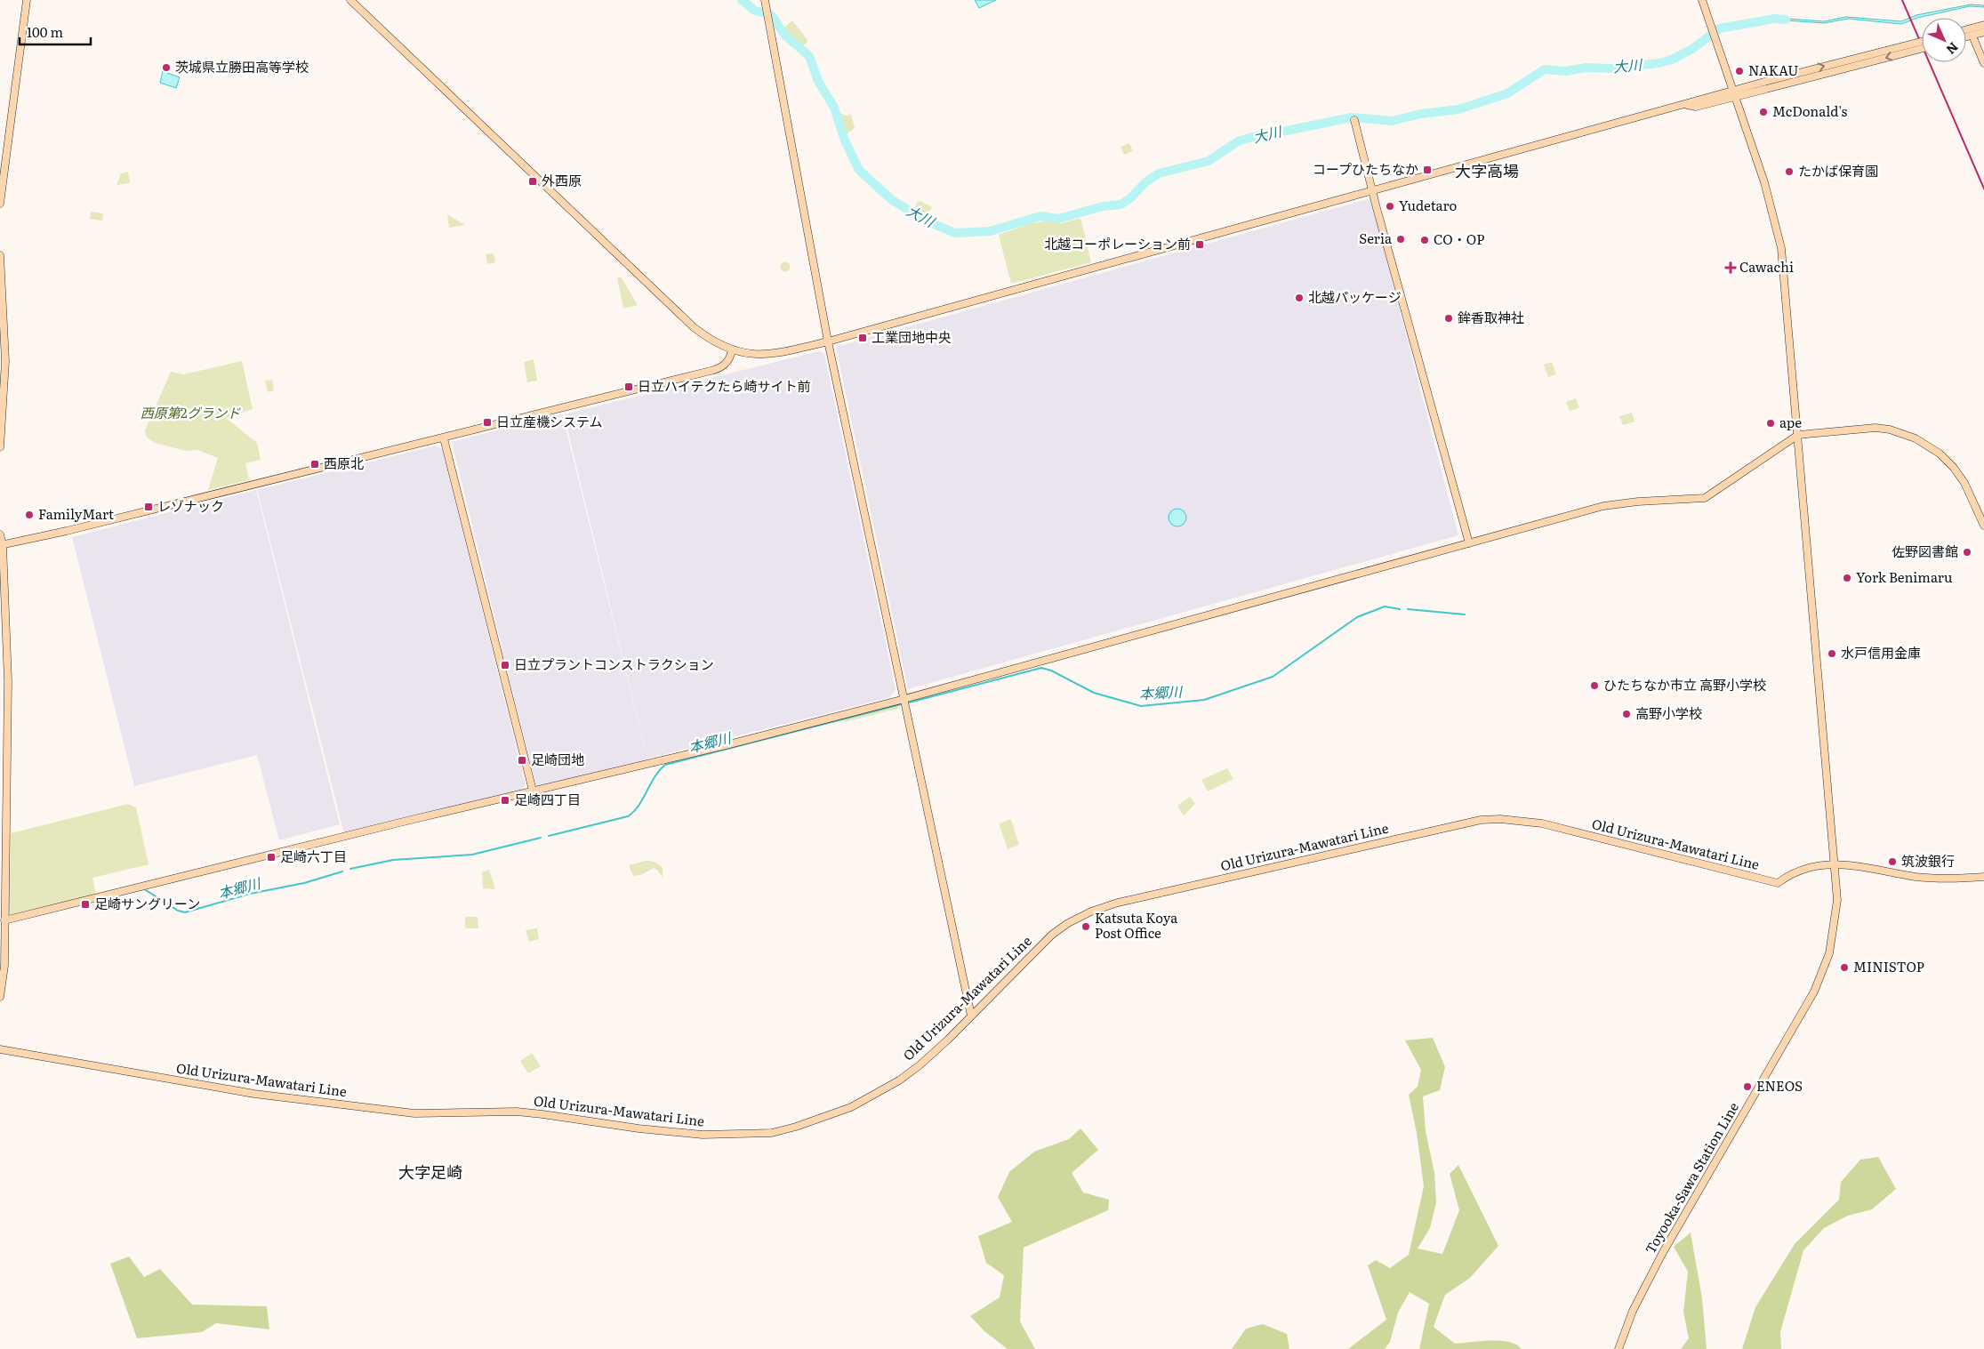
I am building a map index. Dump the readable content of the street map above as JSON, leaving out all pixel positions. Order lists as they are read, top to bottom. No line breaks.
{"streets":{"street":["Old Urizura-Mawatari Line","Toyooka-Sawa Station Line"]},"crossings":[["Old Urizura-Mawatari Line","Toyooka-Sawa Station Line"]],"districts":["大字高場","大字足崎"],"water":["大川","本郷川"],"parks":["西原第2グランド"],"places":{"other":["茨城県立勝田高等学校","NAKAU","McDonald's","たかば保育園","Yudetaro","Seria","CO・OP","北越パッケージ","鉾香取神社","ape","FamilyMart","佐野図書館","York Benimaru","水戸信用金庫","ひたちなか市立 高野小学校","高野小学校","筑波銀行","Katsuta Koya Post Office","MINISTOP","ENEOS"],"transit":["コープひたちなか","外西原","北越コーポレーション前","工業団地中央","日立ハイテクたら崎サイト前","日立産機システム","西原北","レゾナック","日立プラントコンストラクション","足崎団地","足崎四丁目","足崎六丁目","足崎サングリーン"],"health":["Cawachi"]},"scale_bar":"100 m","north":"bottom right"}
